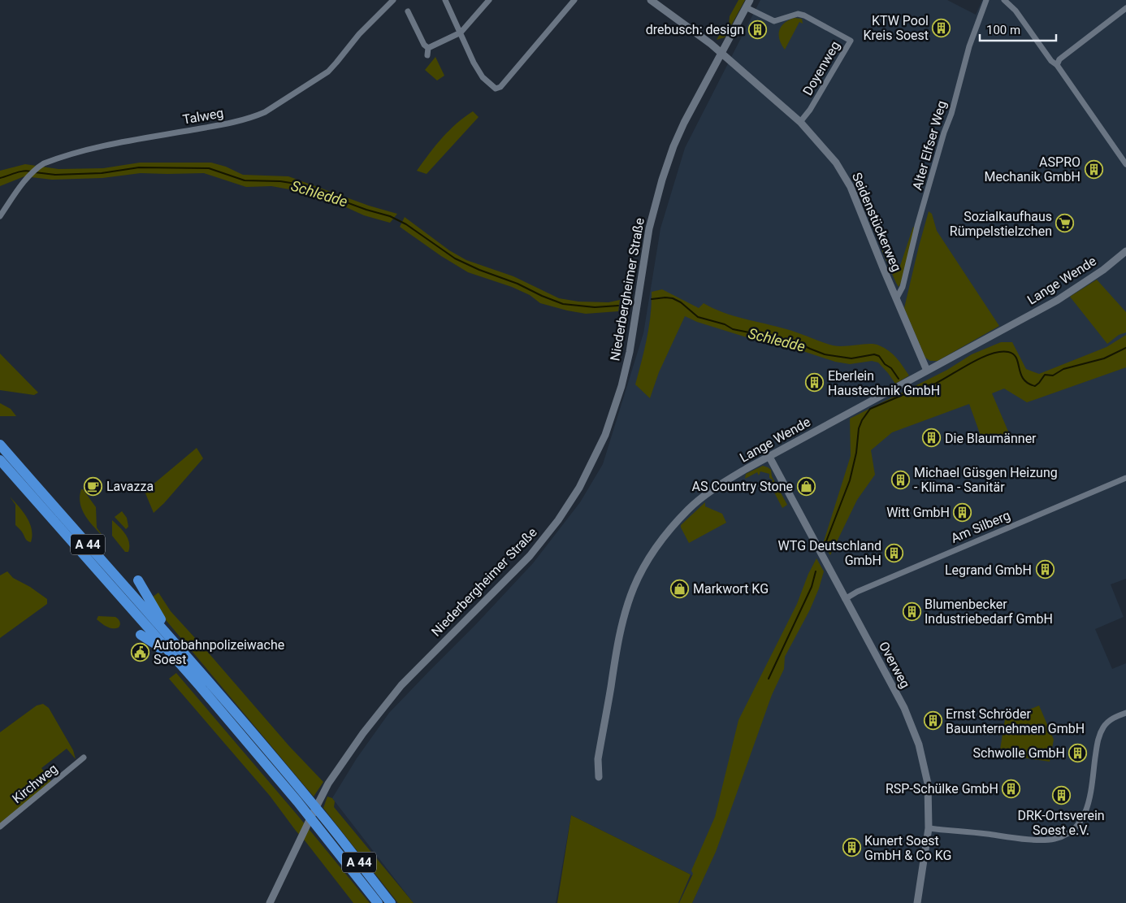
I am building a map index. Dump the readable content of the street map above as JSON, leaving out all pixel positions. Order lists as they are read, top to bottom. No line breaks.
{"streets":{"highway":["A 44"],"street":["Doyenweg","Talweg","Alter Elfser Weg","Seidenstückerweg","Lange Wende","Niederbergheimer Straße","Am Silberg","Overweg","Kirchweg"]},"crossings":[["Doyenweg","Seidenstückerweg"],["Doyenweg","Niederbergheimer Straße"],["Alter Elfser Weg","Seidenstückerweg"],["Seidenstückerweg","Lange Wende"],["Seidenstückerweg","Niederbergheimer Straße"],["Lange Wende","Overweg"],["Am Silberg","Overweg"]],"water":["Schledde"],"places":{"building":["KTW Pool Kreis Soest","drebusch: design","ASPRO Mechanik GmbH","Eberlein Haustechnik GmbH","Die Blaumänner","Michael Güsgen Heizung - Klima - Sanitär","Witt GmbH","WTG Deutschland GmbH","Legrand GmbH","Blumenbecker Industriebedarf GmbH","Ernst Schröder Bauunternehmen GmbH","Schwolle GmbH","RSP-Schülke GmbH","DRK-Ortsverein Soest e.V.","Kunert Soest GmbH & Co KG"],"supermarket":["Sozialkaufhaus Rümpelstielzchen"],"cafe":["Lavazza"],"shop":["AS Country Stone","Markwort KG"],"public building":["Autobahnpolizeiwache Soest"]},"scale_bar":"100 m"}
